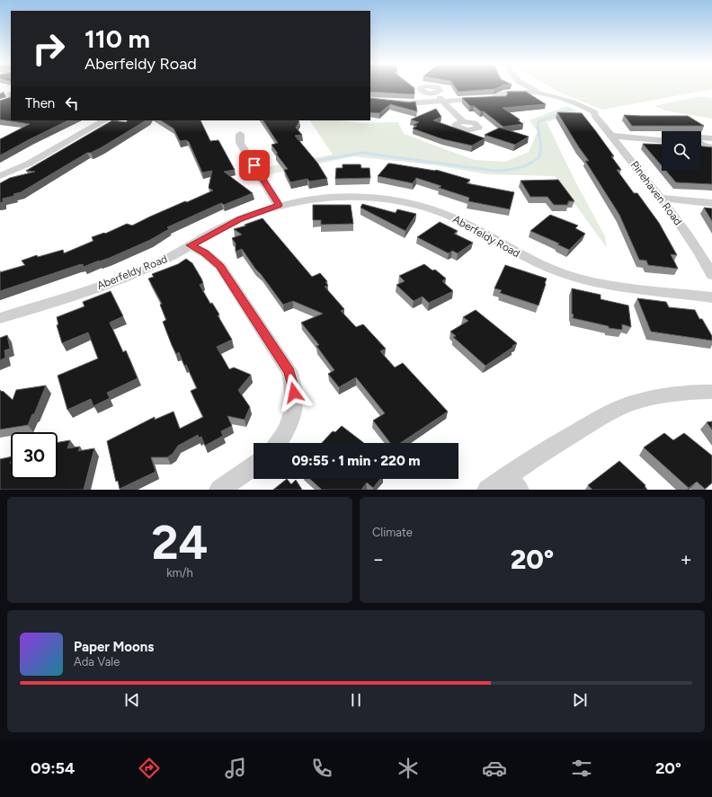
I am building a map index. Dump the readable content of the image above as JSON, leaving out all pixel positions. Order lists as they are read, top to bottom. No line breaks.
{"streets":{"street":["Pinehaven Road","Aberfeldy Road"]},"page":{"turn":["110 m","Aberfeldy Road"],"then":"Then","limit":"30","trip":"09:55 · 1 min · 220 m","tile":[["24","km/h"],"Climate"],"heat":["−","20°","+"],"song":["Paper Moons","Ada Vale"],"tabs":["09:54","20°"]}}
